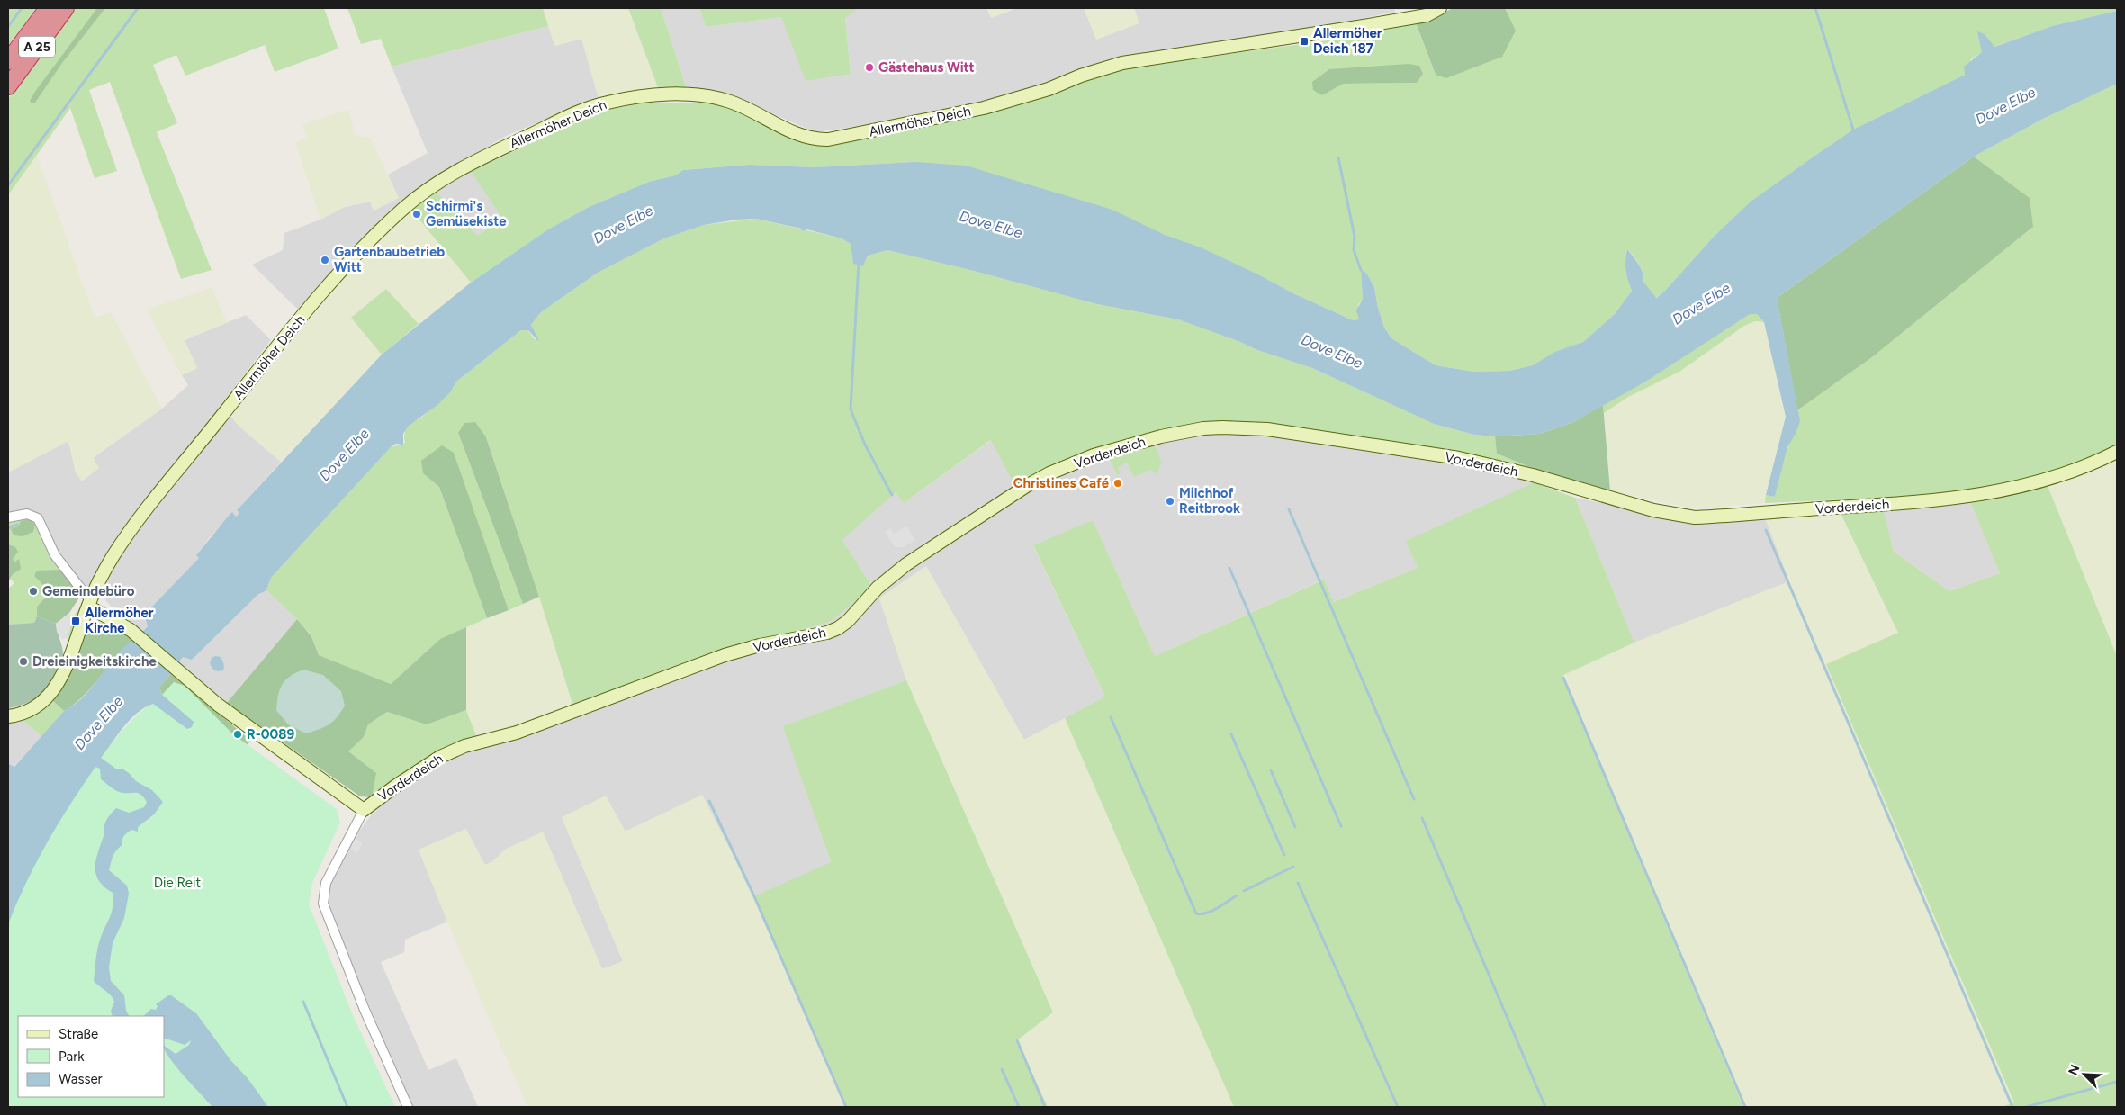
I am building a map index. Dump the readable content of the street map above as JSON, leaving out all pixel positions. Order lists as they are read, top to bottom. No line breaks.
{"streets":{"highway":["A 25"],"street":["Allermöher Deich","Vorderdeich"]},"water":["Dove Elbe"],"parks":["Die Reit"],"places":{"transit":["Allermöher Deich 187","Allermöher Kirche"],"other":["Gästehaus Witt","Schirmi's Gemüsekiste","Gartenbaubetrieb Witt","Christines Café","Milchhof Reitbrook","Gemeindebüro","Dreieinigkeitskirche","R-0089"]},"legend":["Straße","Park","Wasser"],"north":"top left"}
